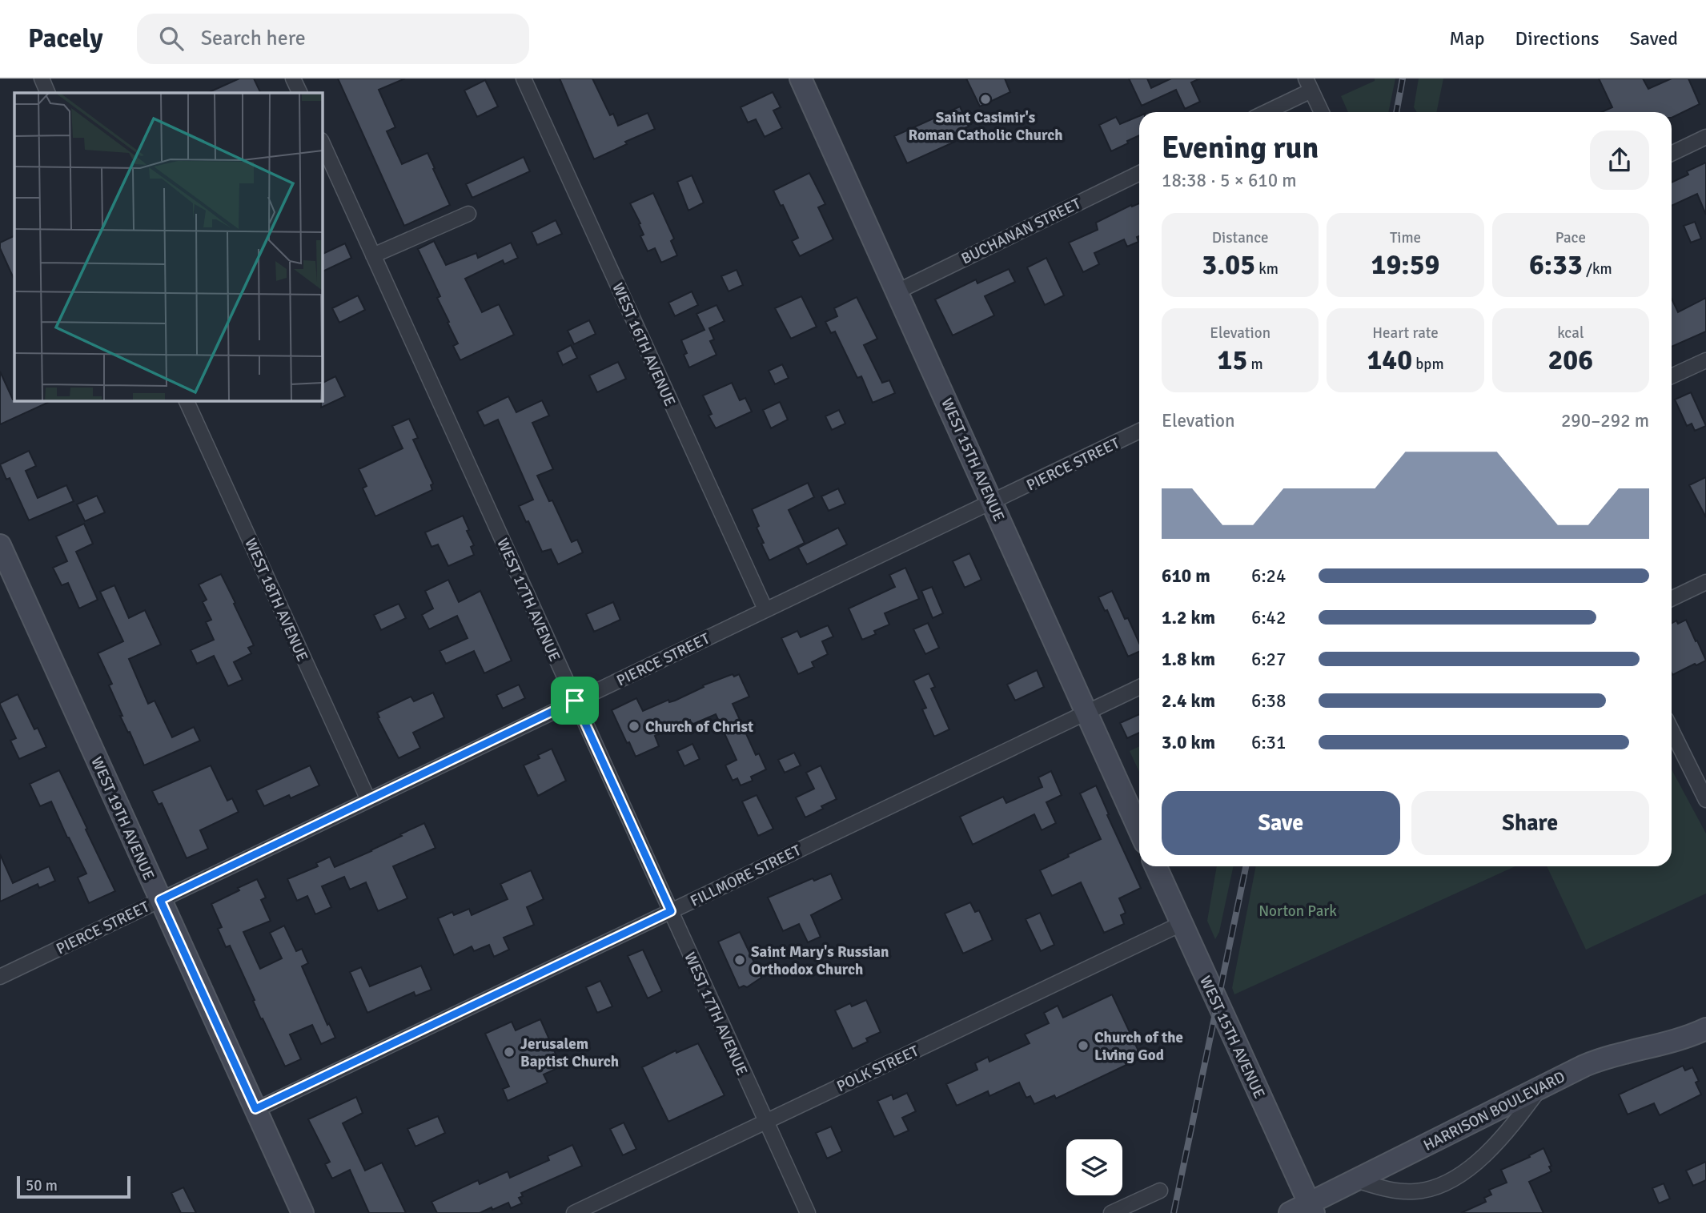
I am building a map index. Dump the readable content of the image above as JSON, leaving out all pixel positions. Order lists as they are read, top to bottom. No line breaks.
{"streets":{"main road":["WEST 15TH AVENUE","WEST 19TH AVENUE","HARRISON BOULEVARD"],"street":["BUCHANAN STREET","WEST 16TH AVENUE","PIERCE STREET","WEST 18TH AVENUE","WEST 17TH AVENUE","FILLMORE STREET","POLK STREET"]},"crossings":[["BUCHANAN STREET","WEST 15TH AVENUE"],["WEST 16TH AVENUE","PIERCE STREET"],["WEST 15TH AVENUE","PIERCE STREET"],["WEST 15TH AVENUE","FILLMORE STREET"],["WEST 15TH AVENUE","POLK STREET"],["WEST 15TH AVENUE","HARRISON BOULEVARD"],["PIERCE STREET","WEST 18TH AVENUE"],["PIERCE STREET","WEST 17TH AVENUE"],["PIERCE STREET","WEST 19TH AVENUE"],["WEST 17TH AVENUE","FILLMORE STREET"],["WEST 17TH AVENUE","POLK STREET"],["WEST 19TH AVENUE","FILLMORE STREET"]],"parks":["Norton Park"],"places":["Saint Casimir's Roman Catholic Church","Church of Christ","Saint Mary's Russian Orthodox Church","Church of the Living God","Jerusalem Baptist Church"],"scale_bar":"50 m","page":{"header":"Pacely","search":"Search here","nav":["Map","Directions","Saved"],"heading":["Evening run","18:38 · 5 × 610 m"],"stats":[["Distance","3.05 km"],["Time","19:59"],["Pace","6:33 /km"],["Elevation","15 m"],["Heart rate","140 bpm"],["kcal","206"]],"chart":["Elevation","290–292 m"],"list":[{"name":"610 m","note":"6:24"},{"name":"1.2 km","note":"6:42"},{"name":"1.8 km","note":"6:27"},{"name":"2.4 km","note":"6:38"},{"name":"3.0 km","note":"6:31"}],"buttons":["Save","Share"],"scale":"50 m"}}
